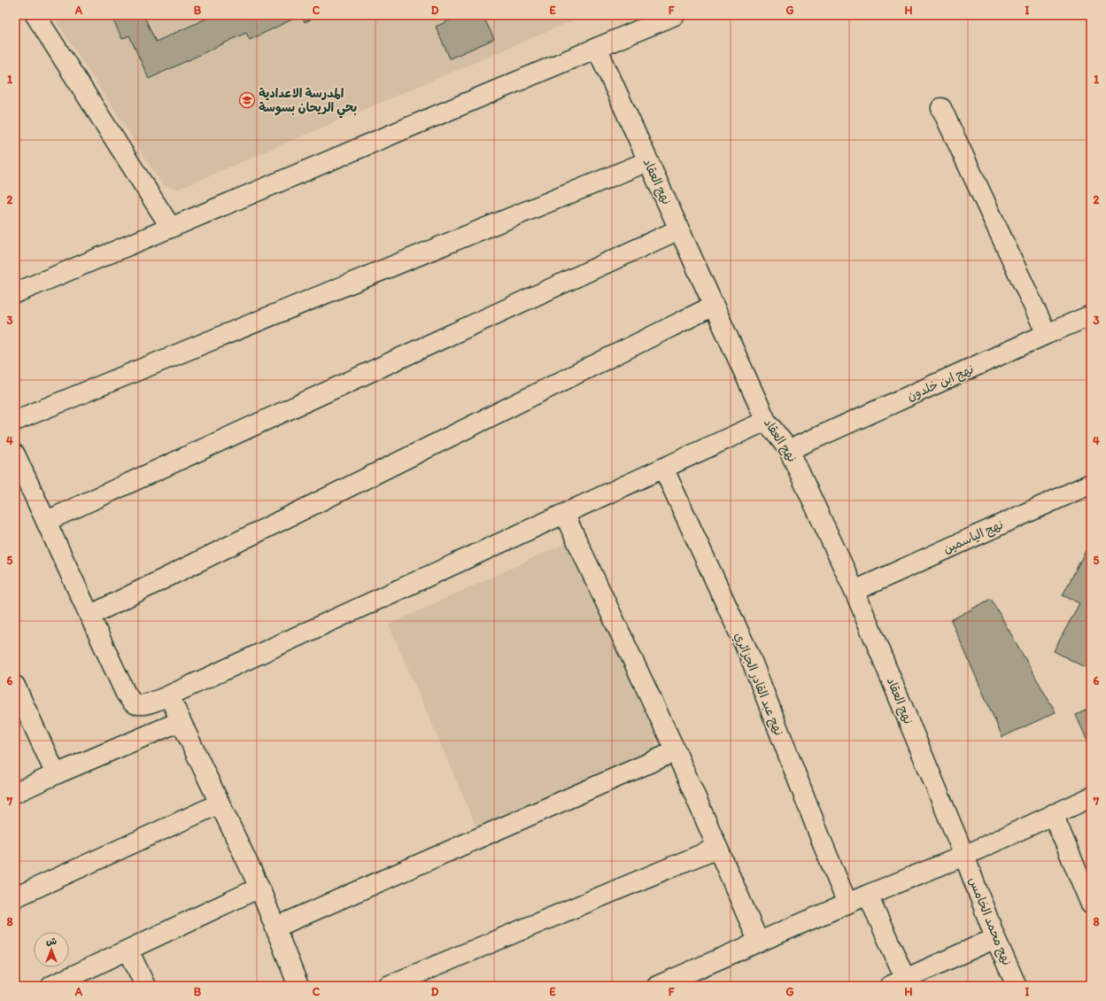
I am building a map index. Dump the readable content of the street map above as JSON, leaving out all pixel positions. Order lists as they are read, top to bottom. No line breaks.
{"streets":{"street":["نهج العقاد","نهج ابن خلدون","نهج الياسمين","نهج عبد القادر الجزائري","نهج محمد الخامس"]},"crossings":[["نهج العقاد","نهج ابن خلدون"],["نهج العقاد","نهج الياسمين"],["نهج العقاد","نهج محمد الخامس"]],"places":{"school or university":["المدرسة الاعدادية بحي الريحان بسوسة"]},"north":"top","grid":{"columns":["A","B","C","D","E","F","G","H","I"],"rows":["1","2","3","4","5","6","7","8"]}}
